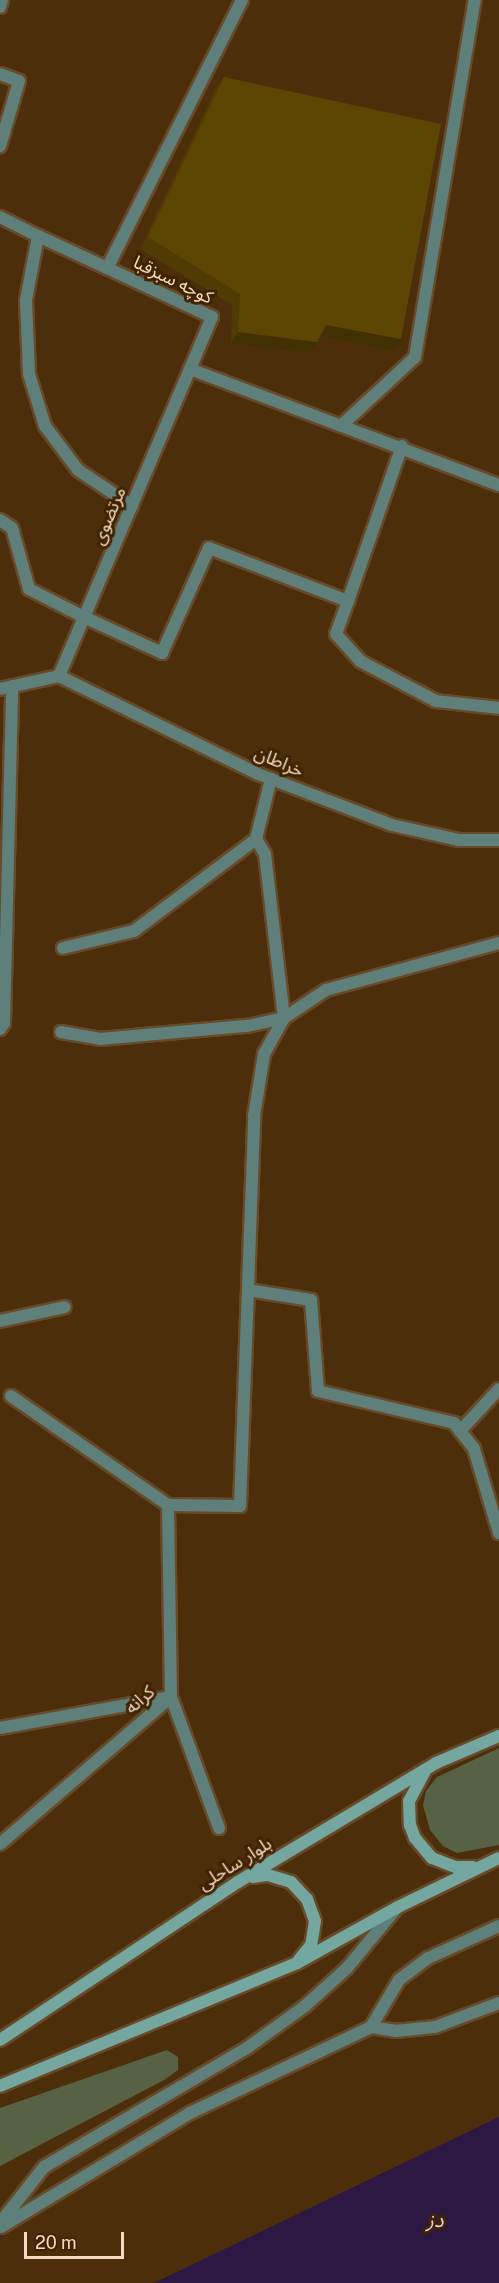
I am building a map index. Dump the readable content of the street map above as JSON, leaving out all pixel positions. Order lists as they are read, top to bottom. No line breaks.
{"streets":{"main road":["بلوار ساحلی"],"street":["کوچه سبزقبا","مرتضوی","خراطان","کرانه"]},"crossings":[["کوچه سبزقبا","مرتضوی"],["مرتضوی","خراطان"]],"water":["دز"],"scale_bar":"20 m"}
